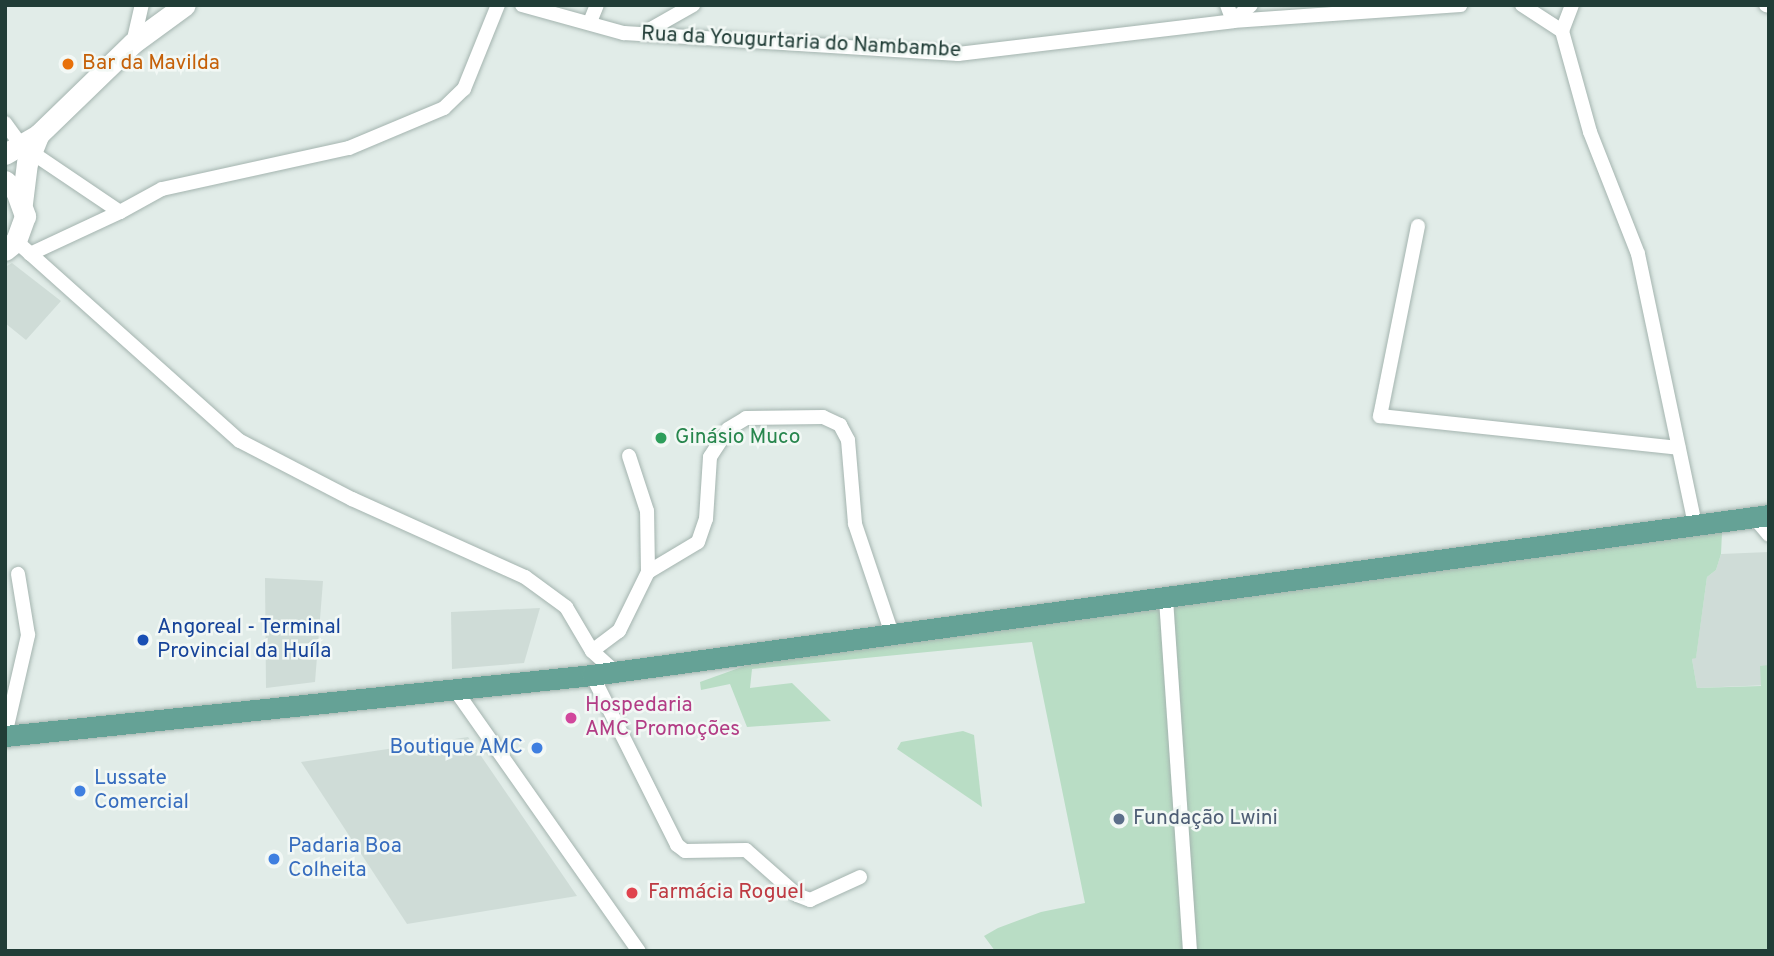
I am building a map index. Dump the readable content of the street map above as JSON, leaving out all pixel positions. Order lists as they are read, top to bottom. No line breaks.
{"streets":{"street":["Rua da Yougurtaria do Nambambe"]},"places":["Bar da Mavilda","Ginásio Muco","Angoreal - Terminal Provincial da Huíla","Hospedaria AMC Promoções","Boutique AMC","Lussate Comercial","Fundação Lwini","Padaria Boa Colheita","Farmácia Roguel"]}
